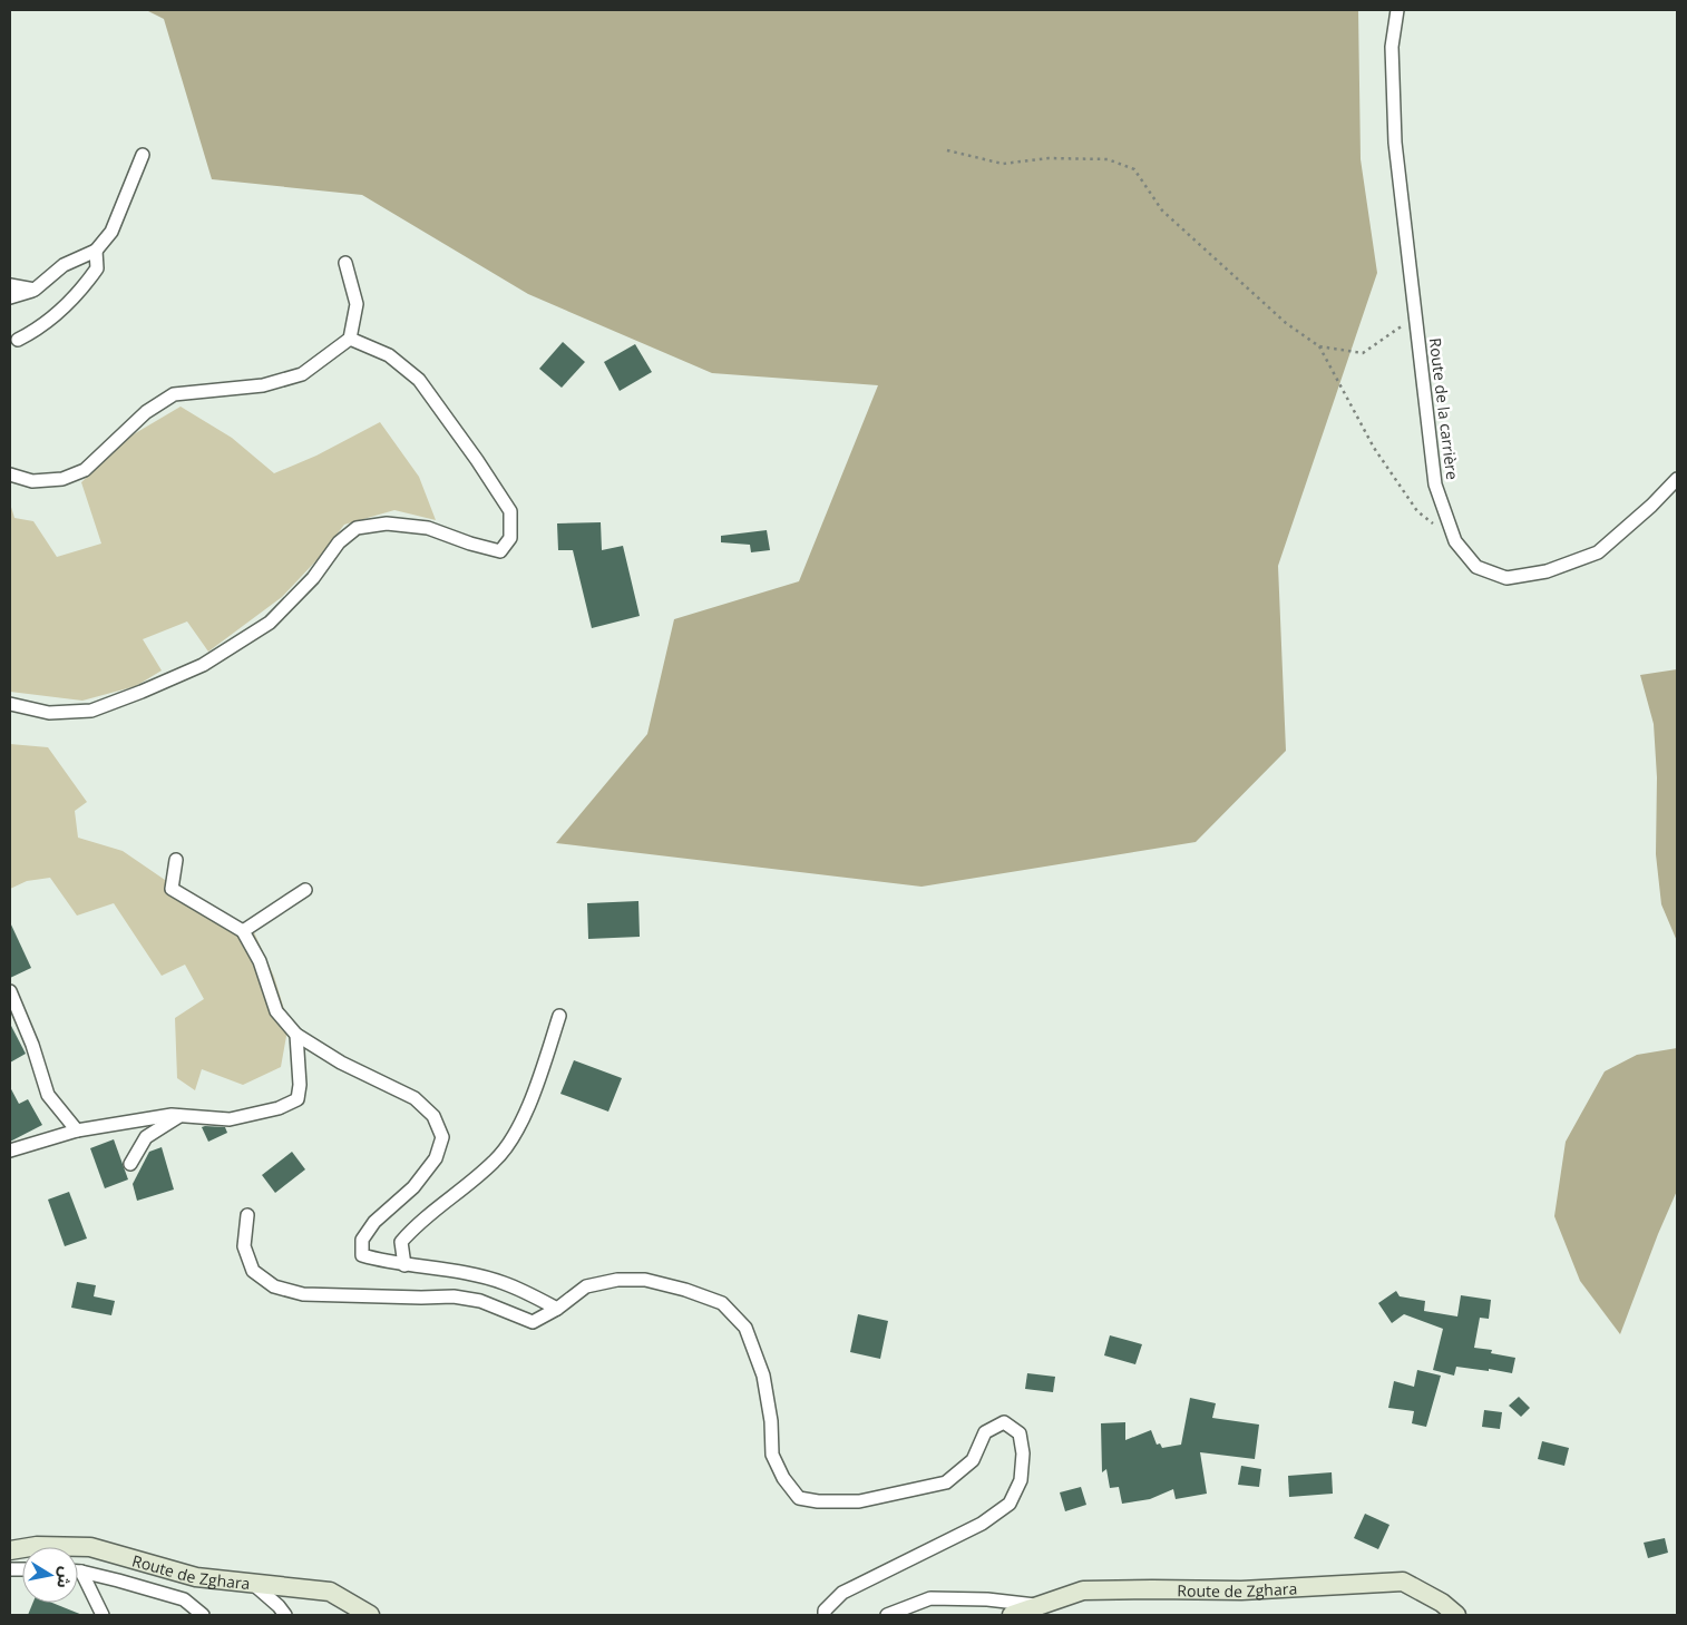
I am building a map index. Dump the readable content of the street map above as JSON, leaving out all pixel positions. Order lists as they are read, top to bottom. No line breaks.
{"streets":{"street":["Route de la carrière","Route de Zghara"]},"north":"right"}
